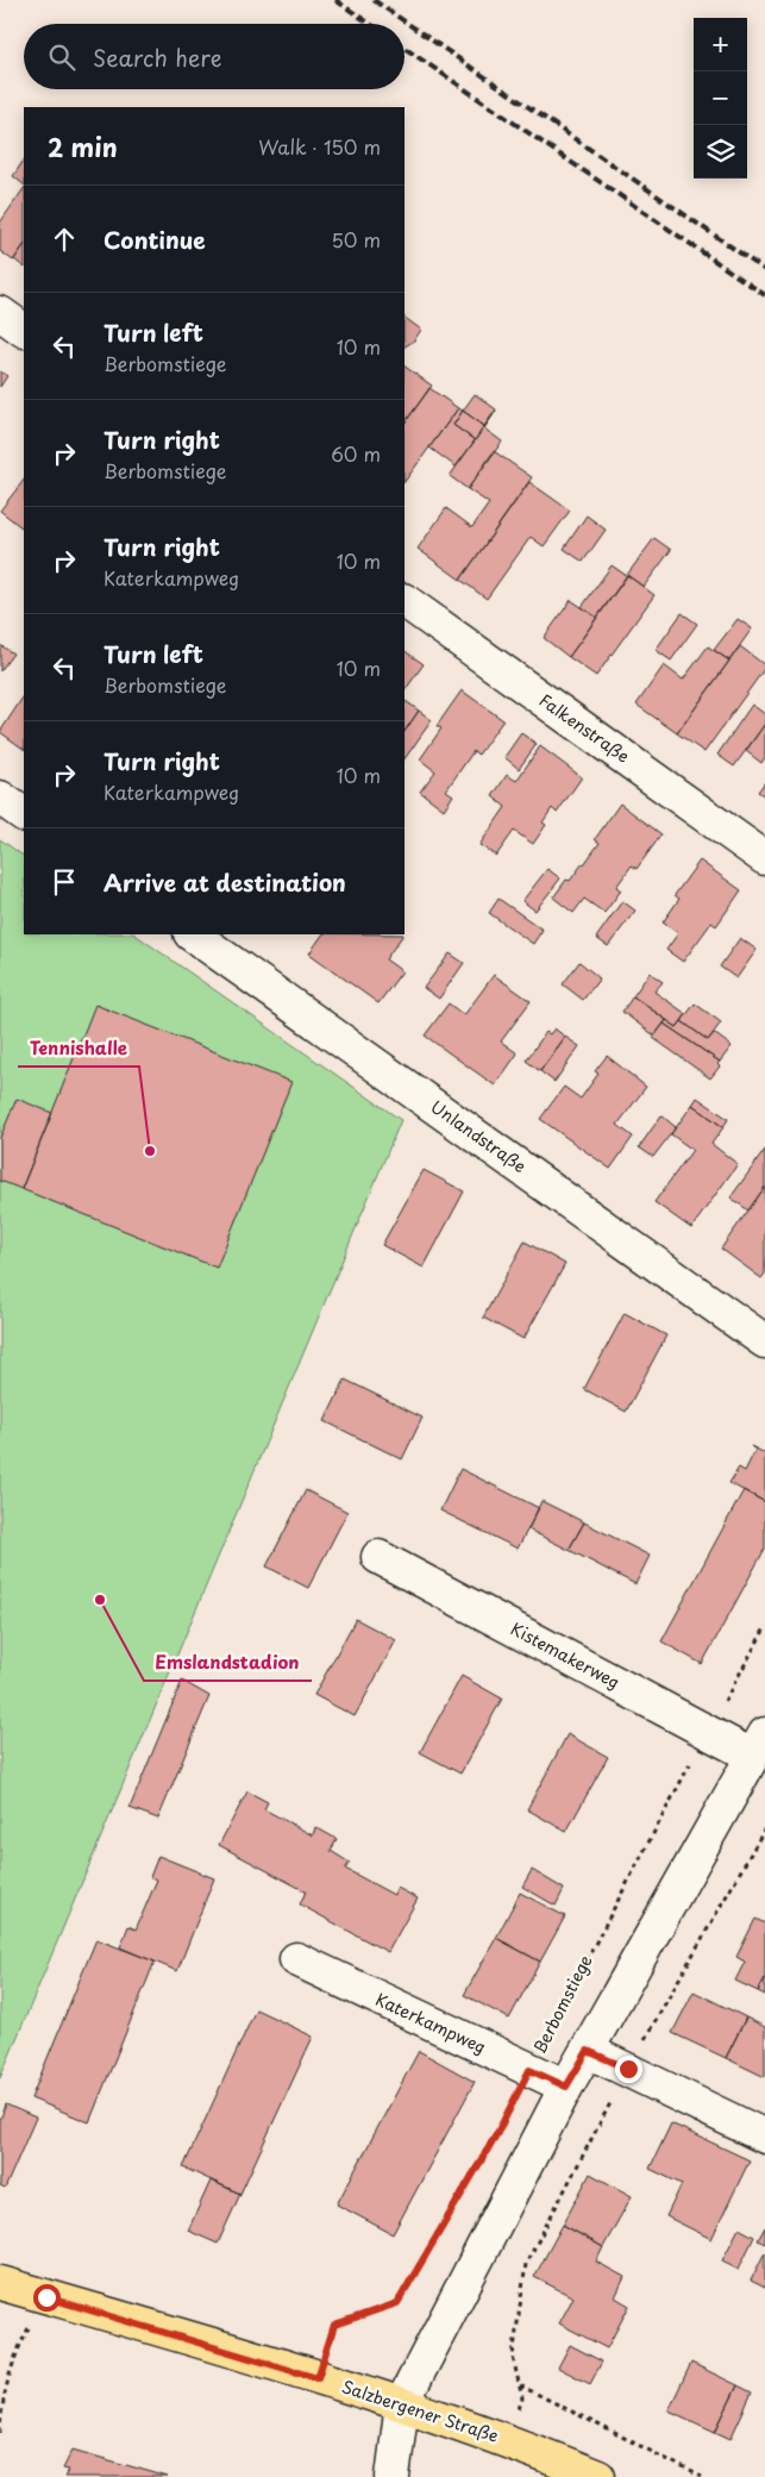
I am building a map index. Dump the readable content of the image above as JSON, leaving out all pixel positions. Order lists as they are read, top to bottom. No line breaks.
{"streets":{"main road":["Salzbergener Straße"],"street":["Falkenstraße","Unlandstraße","Kistemakerweg","Katerkampweg"],"path":["Berbomstiege"]},"crossings":[["Kistemakerweg","Berbomstiege"],["Berbomstiege","Katerkampweg"],["Berbomstiege","Salzbergener Straße"]],"places":["Tennishalle","Emslandstadion"],"page":{"map_buttons":["+","−"],"search":"Search here","heading":["2 min","Walk · 150 m"],"list":[["Continue","50 m"],["Turn left","Berbomstiege","10 m"],["Turn right","Berbomstiege","60 m"],["Turn right","Katerkampweg","10 m"],["Turn left","Berbomstiege","10 m"],["Turn right","Katerkampweg","10 m"],"Arrive at destination"]}}
